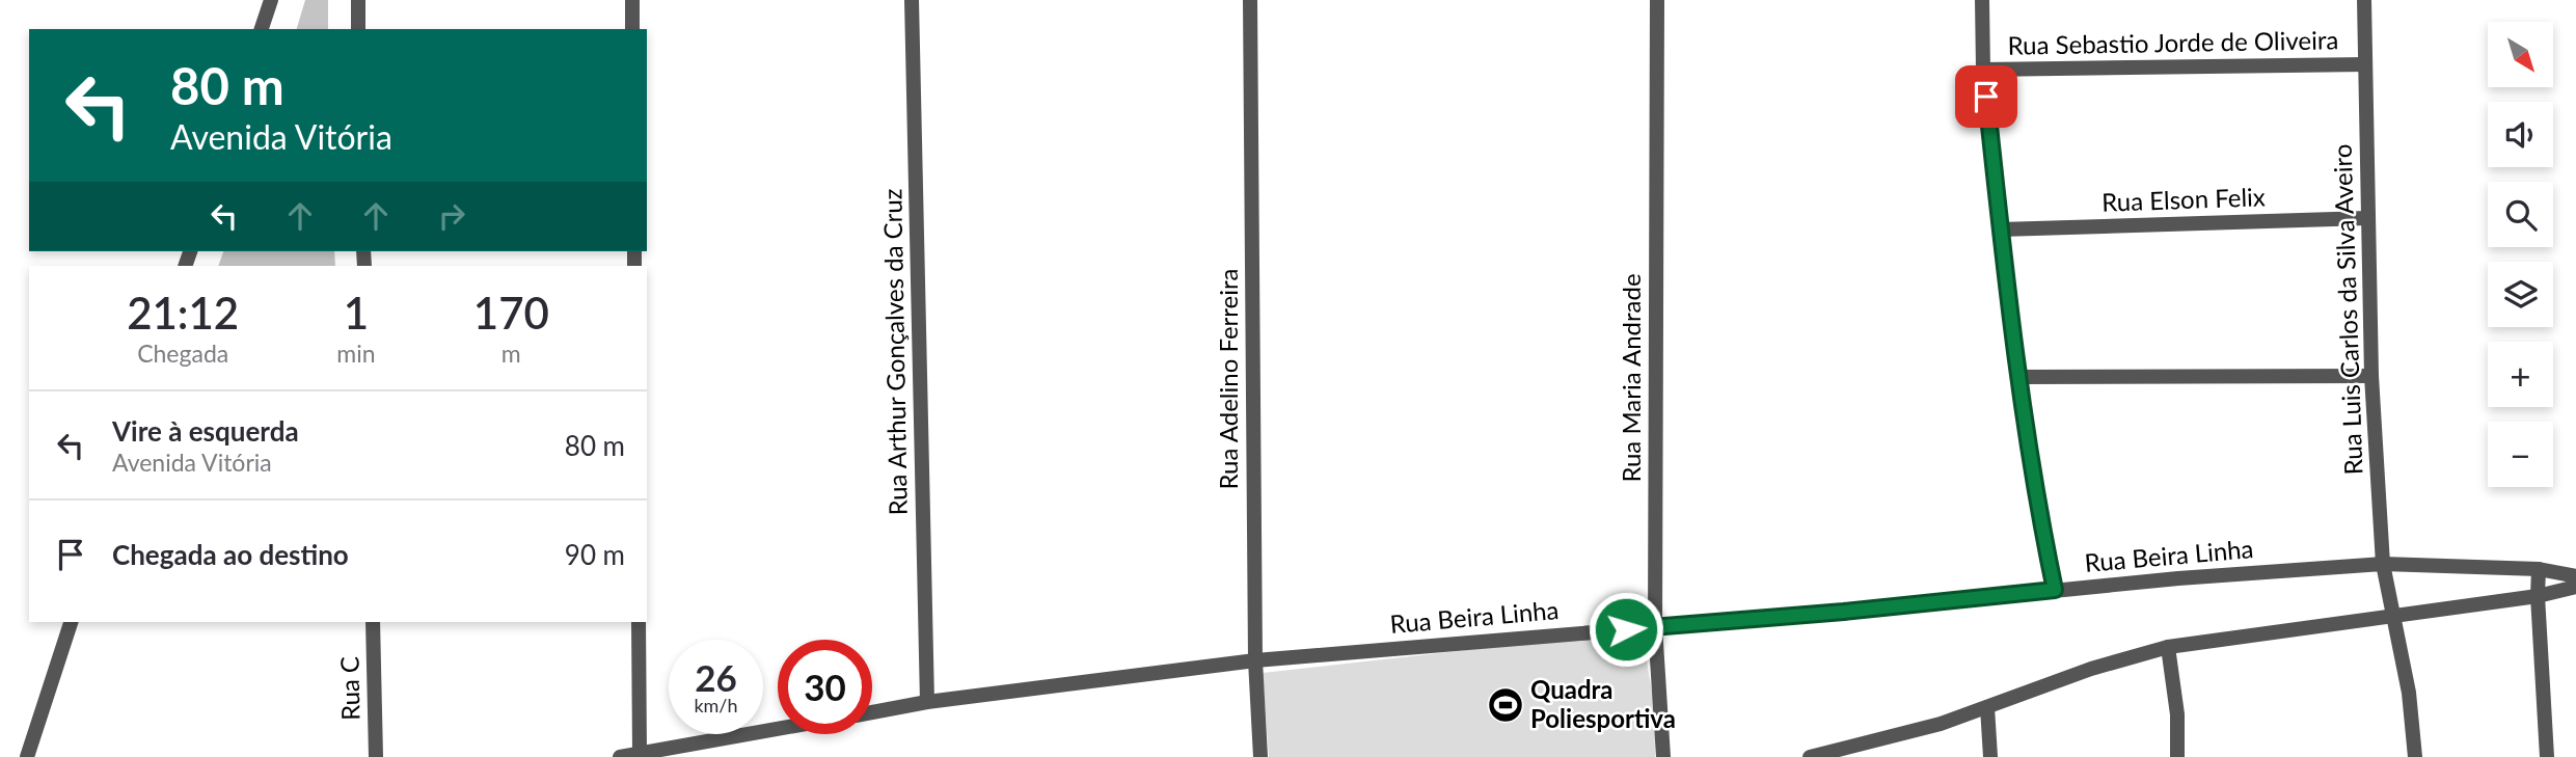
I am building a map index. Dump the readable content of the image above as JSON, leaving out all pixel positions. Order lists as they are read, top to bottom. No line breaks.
{"streets":{"street":["Rua Sebastio Jorde de Oliveira","Rua Elson Felix","Rua Luis Carlos da Silva Aveiro","Rua Arthur Gonçalves da Cruz","Rua Maria Andrade","Rua Adelino Ferreira","Rua Beira Linha","Rua C"]},"crossings":[["Rua Sebastio Jorde de Oliveira","Rua Luis Carlos da Silva Aveiro"],["Rua Elson Felix","Rua Luis Carlos da Silva Aveiro"],["Rua Luis Carlos da Silva Aveiro","Rua Beira Linha"],["Rua Arthur Gonçalves da Cruz","Rua Beira Linha"],["Rua Maria Andrade","Rua Beira Linha"],["Rua Adelino Ferreira","Rua Beira Linha"]],"places":{"sports":["Quadra Poliesportiva"]},"north":"bottom right","page":{"map_buttons":["+","−"],"turn":["80 m","Avenida Vitória"],"eta":["21:12","Chegada","1","min","170","m"],"list":[{"name":"Vire à esquerda","note":"Avenida Vitória","value":"80 m"},{"name":"Chegada ao destino","value":"90 m"}],"speed":"26 km/h","limit":"30"}}
